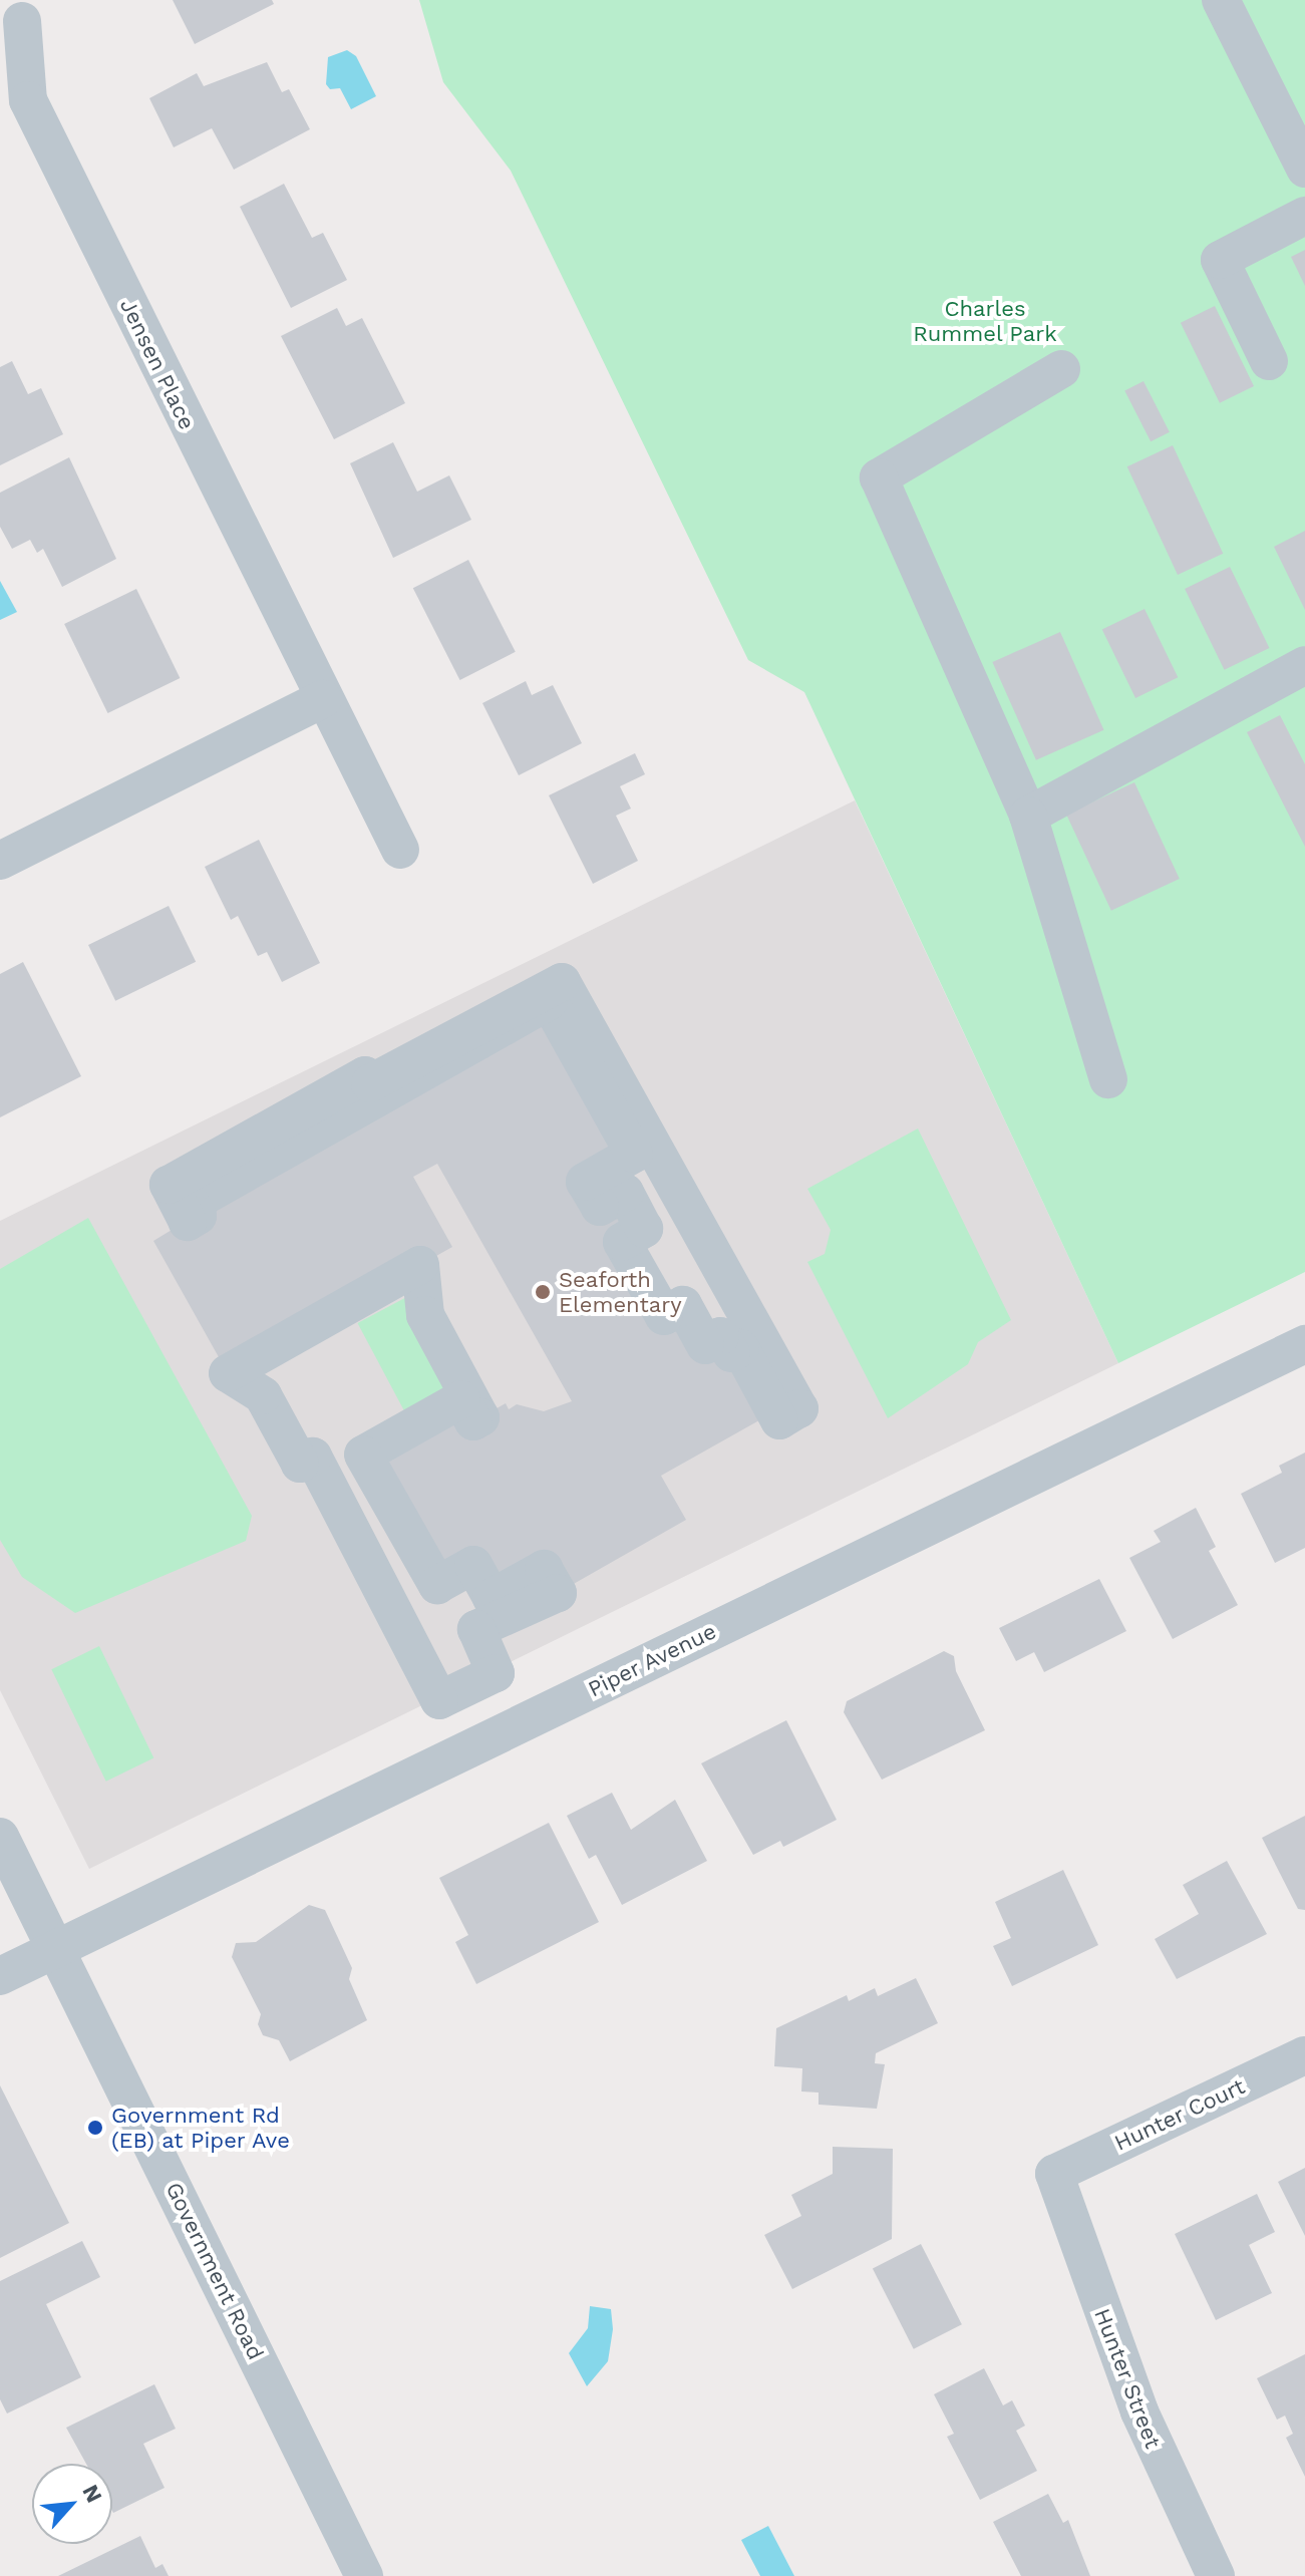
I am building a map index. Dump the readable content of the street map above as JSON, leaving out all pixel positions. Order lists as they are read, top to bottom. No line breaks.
{"streets":{"street":["Jensen Place","Piper Avenue","Hunter Court","Government Road","Hunter Street"]},"crossings":[["Piper Avenue","Government Road"],["Hunter Court","Hunter Street"]],"parks":["Charles Rummel Park"],"places":["Seaforth Elementary","Government Rd (EB) at Piper Ave"],"north":"top right"}
